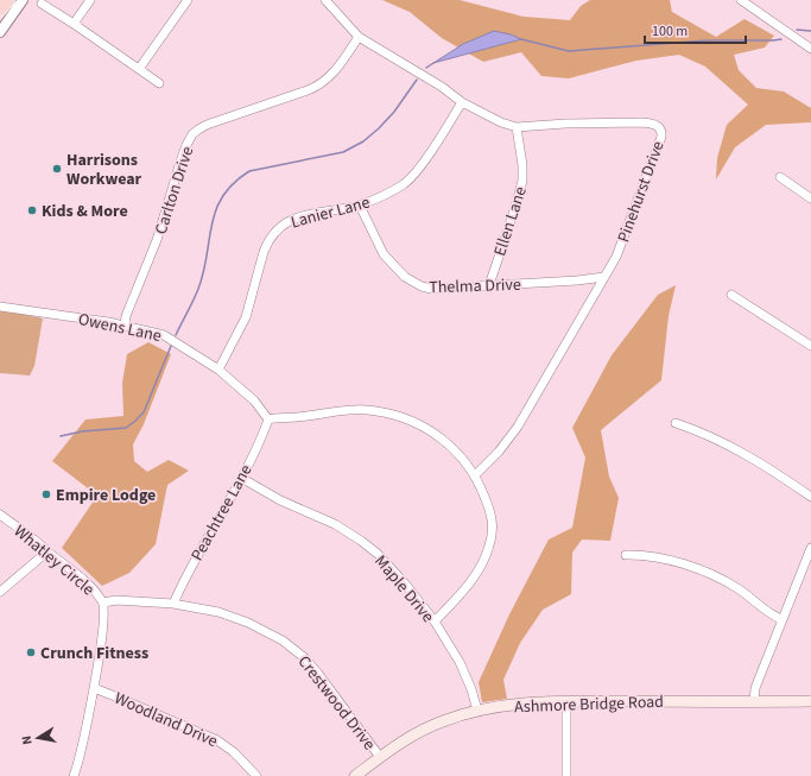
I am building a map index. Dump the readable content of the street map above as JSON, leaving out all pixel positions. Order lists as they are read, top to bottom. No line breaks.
{"streets":{"main road":["Ashmore Bridge Road"],"street":["Carlton Drive","Pinehurst Drive","Lanier Lane","Ellen Lane","Thelma Drive","Owens Lane","Peachtree Lane","Whatley Circle","Maple Drive","Crestwood Drive","Woodland Drive"]},"crossings":[["Carlton Drive","Pinehurst Drive"],["Carlton Drive","Owens Lane"],["Pinehurst Drive","Lanier Lane"],["Pinehurst Drive","Ellen Lane"],["Pinehurst Drive","Thelma Drive"],["Lanier Lane","Thelma Drive"],["Lanier Lane","Owens Lane"],["Ellen Lane","Thelma Drive"],["Owens Lane","Peachtree Lane"],["Peachtree Lane","Maple Drive"],["Peachtree Lane","Crestwood Drive"],["Whatley Circle","Crestwood Drive"],["Whatley Circle","Woodland Drive"],["Maple Drive","Ashmore Bridge Road"],["Crestwood Drive","Ashmore Bridge Road"]],"places":["Harrisons Workwear","Kids & More","Empire Lodge","Crunch Fitness"],"scale_bar":"100 m","north":"left"}
